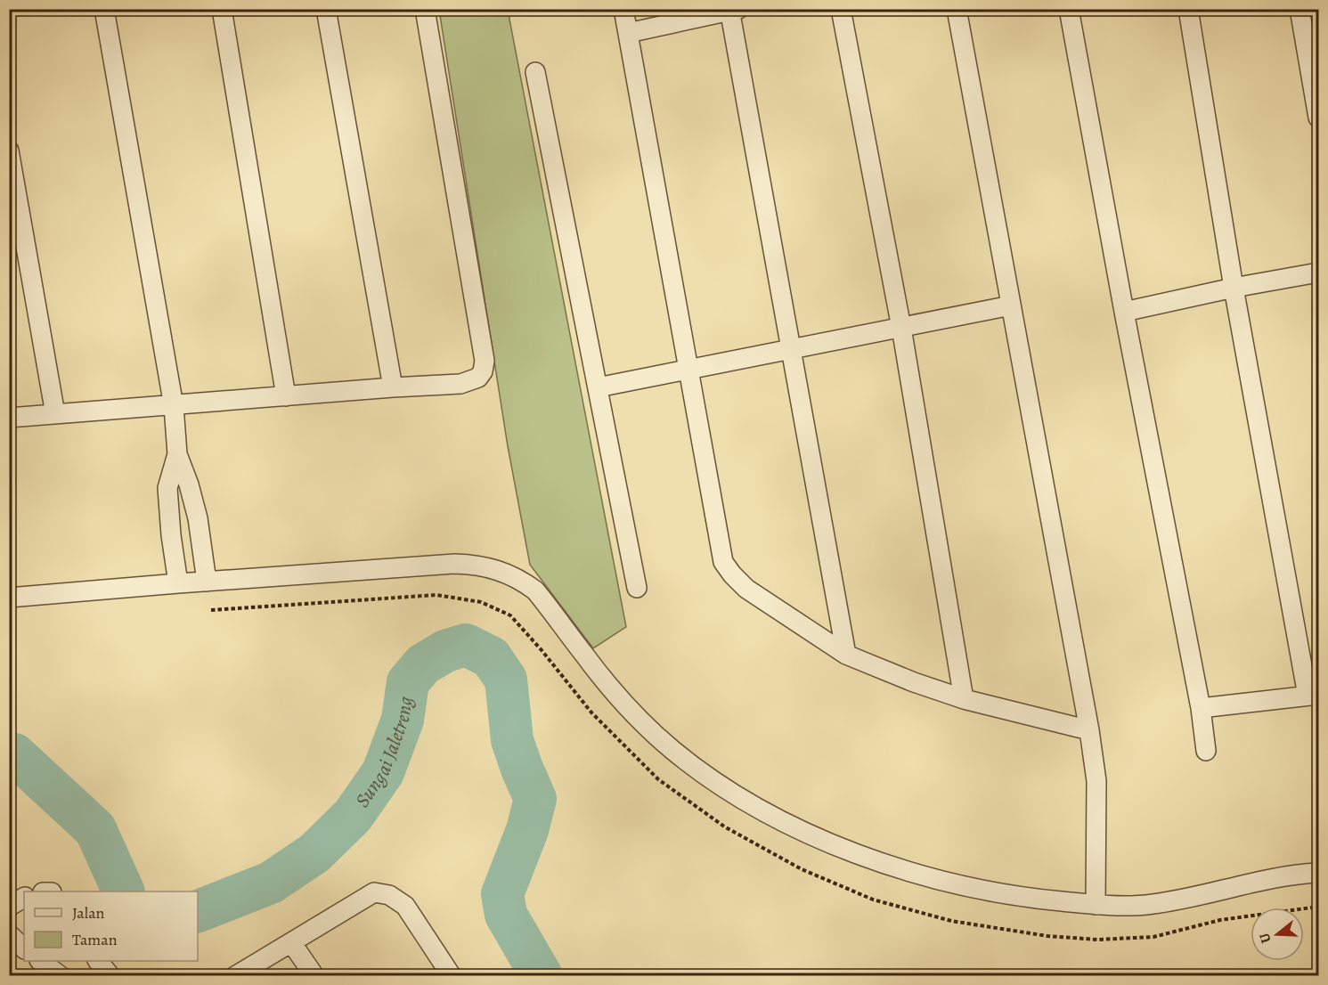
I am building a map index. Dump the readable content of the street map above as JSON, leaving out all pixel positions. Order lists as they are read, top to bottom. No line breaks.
{"water":["Sungai Jaletreng"],"legend":["Jalan","Taman"],"north":"left"}
